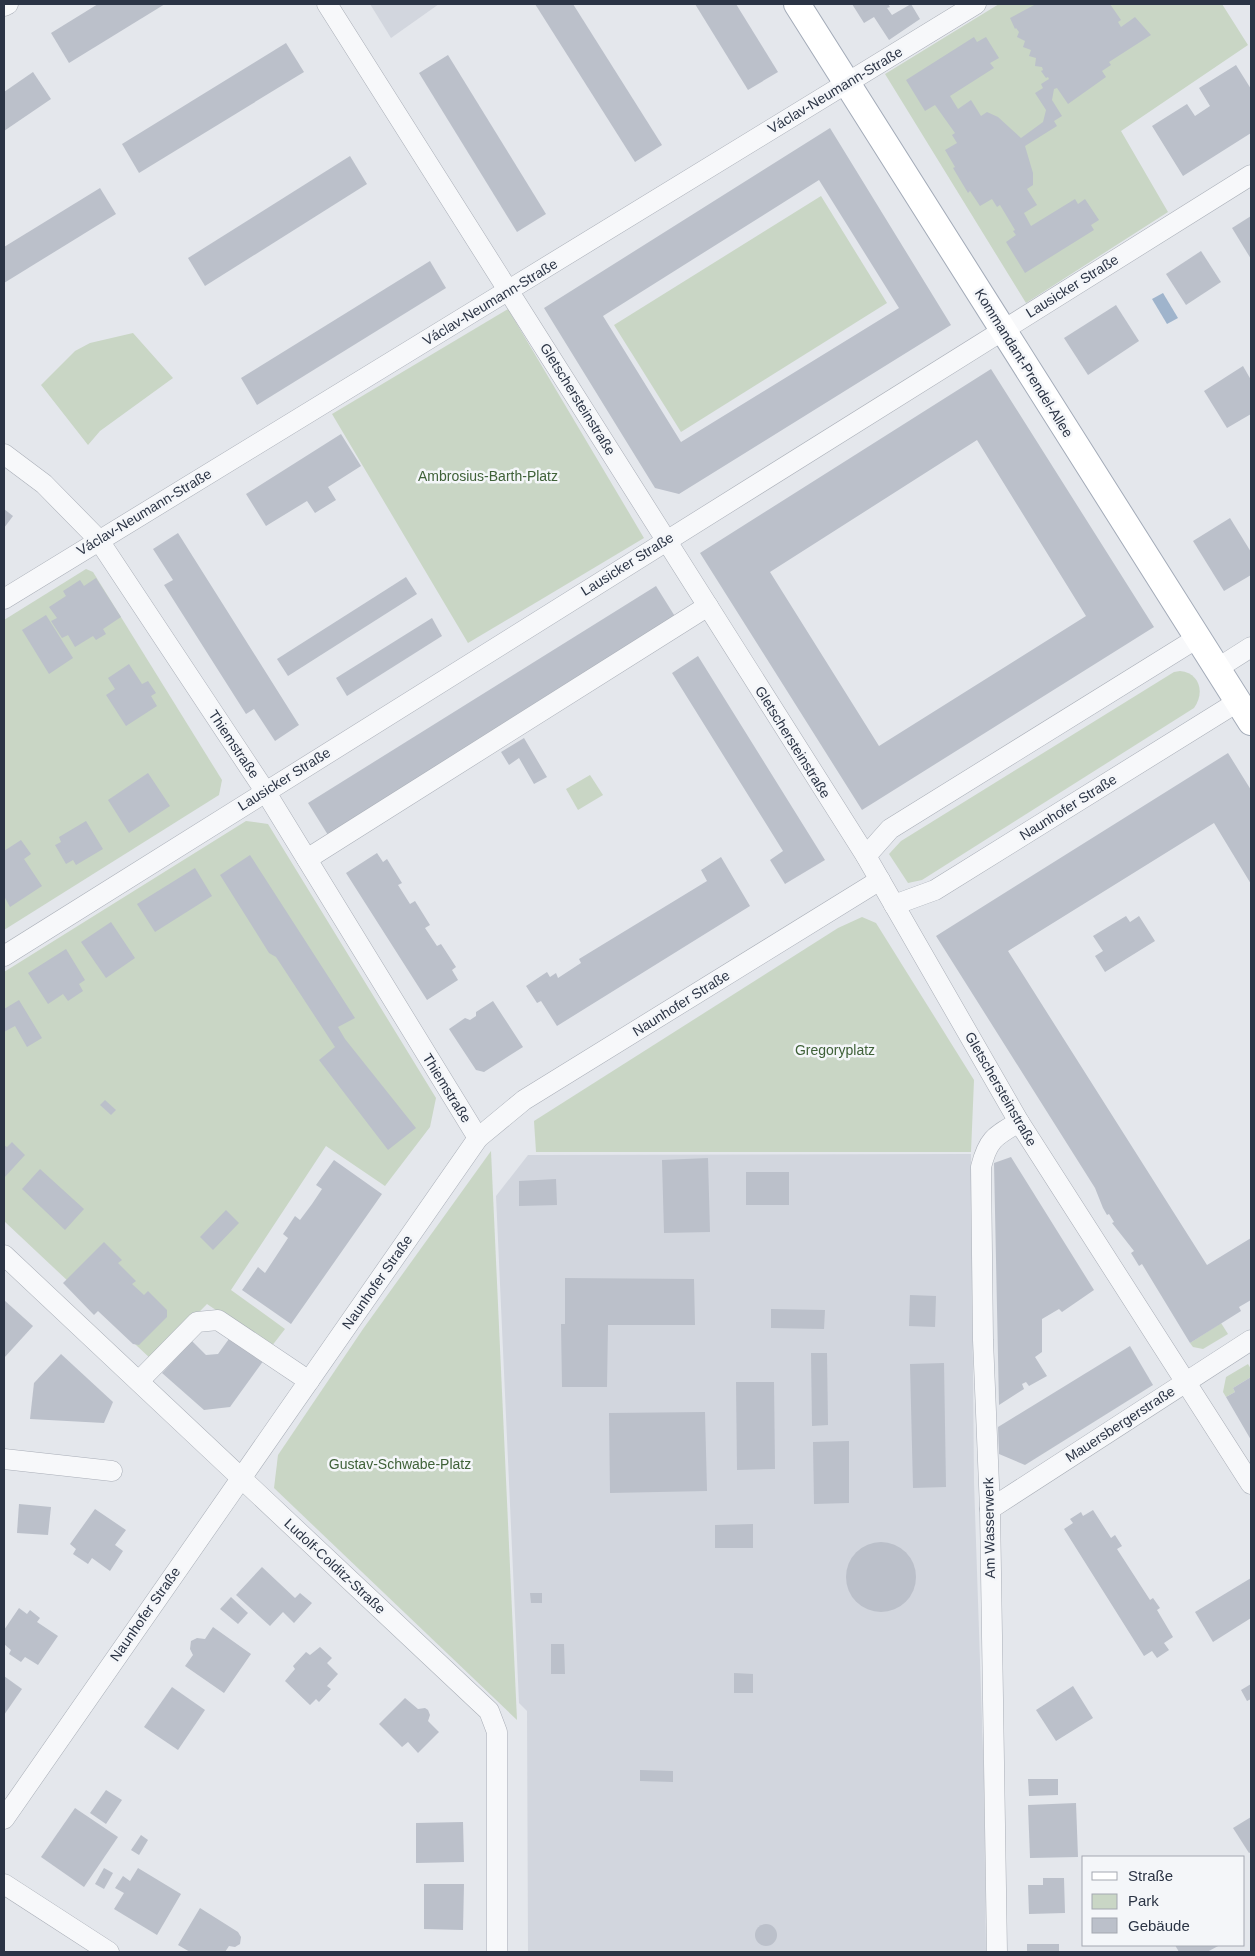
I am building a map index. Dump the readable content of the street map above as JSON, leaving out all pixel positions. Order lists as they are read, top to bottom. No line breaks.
{"streets":{"main road":["Kommandant-Prendel-Allee"],"street":["Václav-Neumann-Straße","Lausicker Straße","Gletschersteinstraße","Thiemstraße","Naunhofer Straße","Mauersbergerstraße","Am Wasserwerk","Ludolf-Colditz-Straße"]},"crossings":[["Václav-Neumann-Straße","Kommandant-Prendel-Allee"],["Václav-Neumann-Straße","Gletschersteinstraße"],["Václav-Neumann-Straße","Thiemstraße"],["Lausicker Straße","Kommandant-Prendel-Allee"],["Lausicker Straße","Gletschersteinstraße"],["Lausicker Straße","Thiemstraße"],["Kommandant-Prendel-Allee","Naunhofer Straße"],["Gletschersteinstraße","Naunhofer Straße"],["Gletschersteinstraße","Mauersbergerstraße"],["Gletschersteinstraße","Am Wasserwerk"],["Thiemstraße","Naunhofer Straße"],["Naunhofer Straße","Ludolf-Colditz-Straße"],["Mauersbergerstraße","Am Wasserwerk"]],"parks":["Ambrosius-Barth-Platz","Gregoryplatz","Gustav-Schwabe-Platz"],"legend":["Straße","Park","Gebäude"]}
